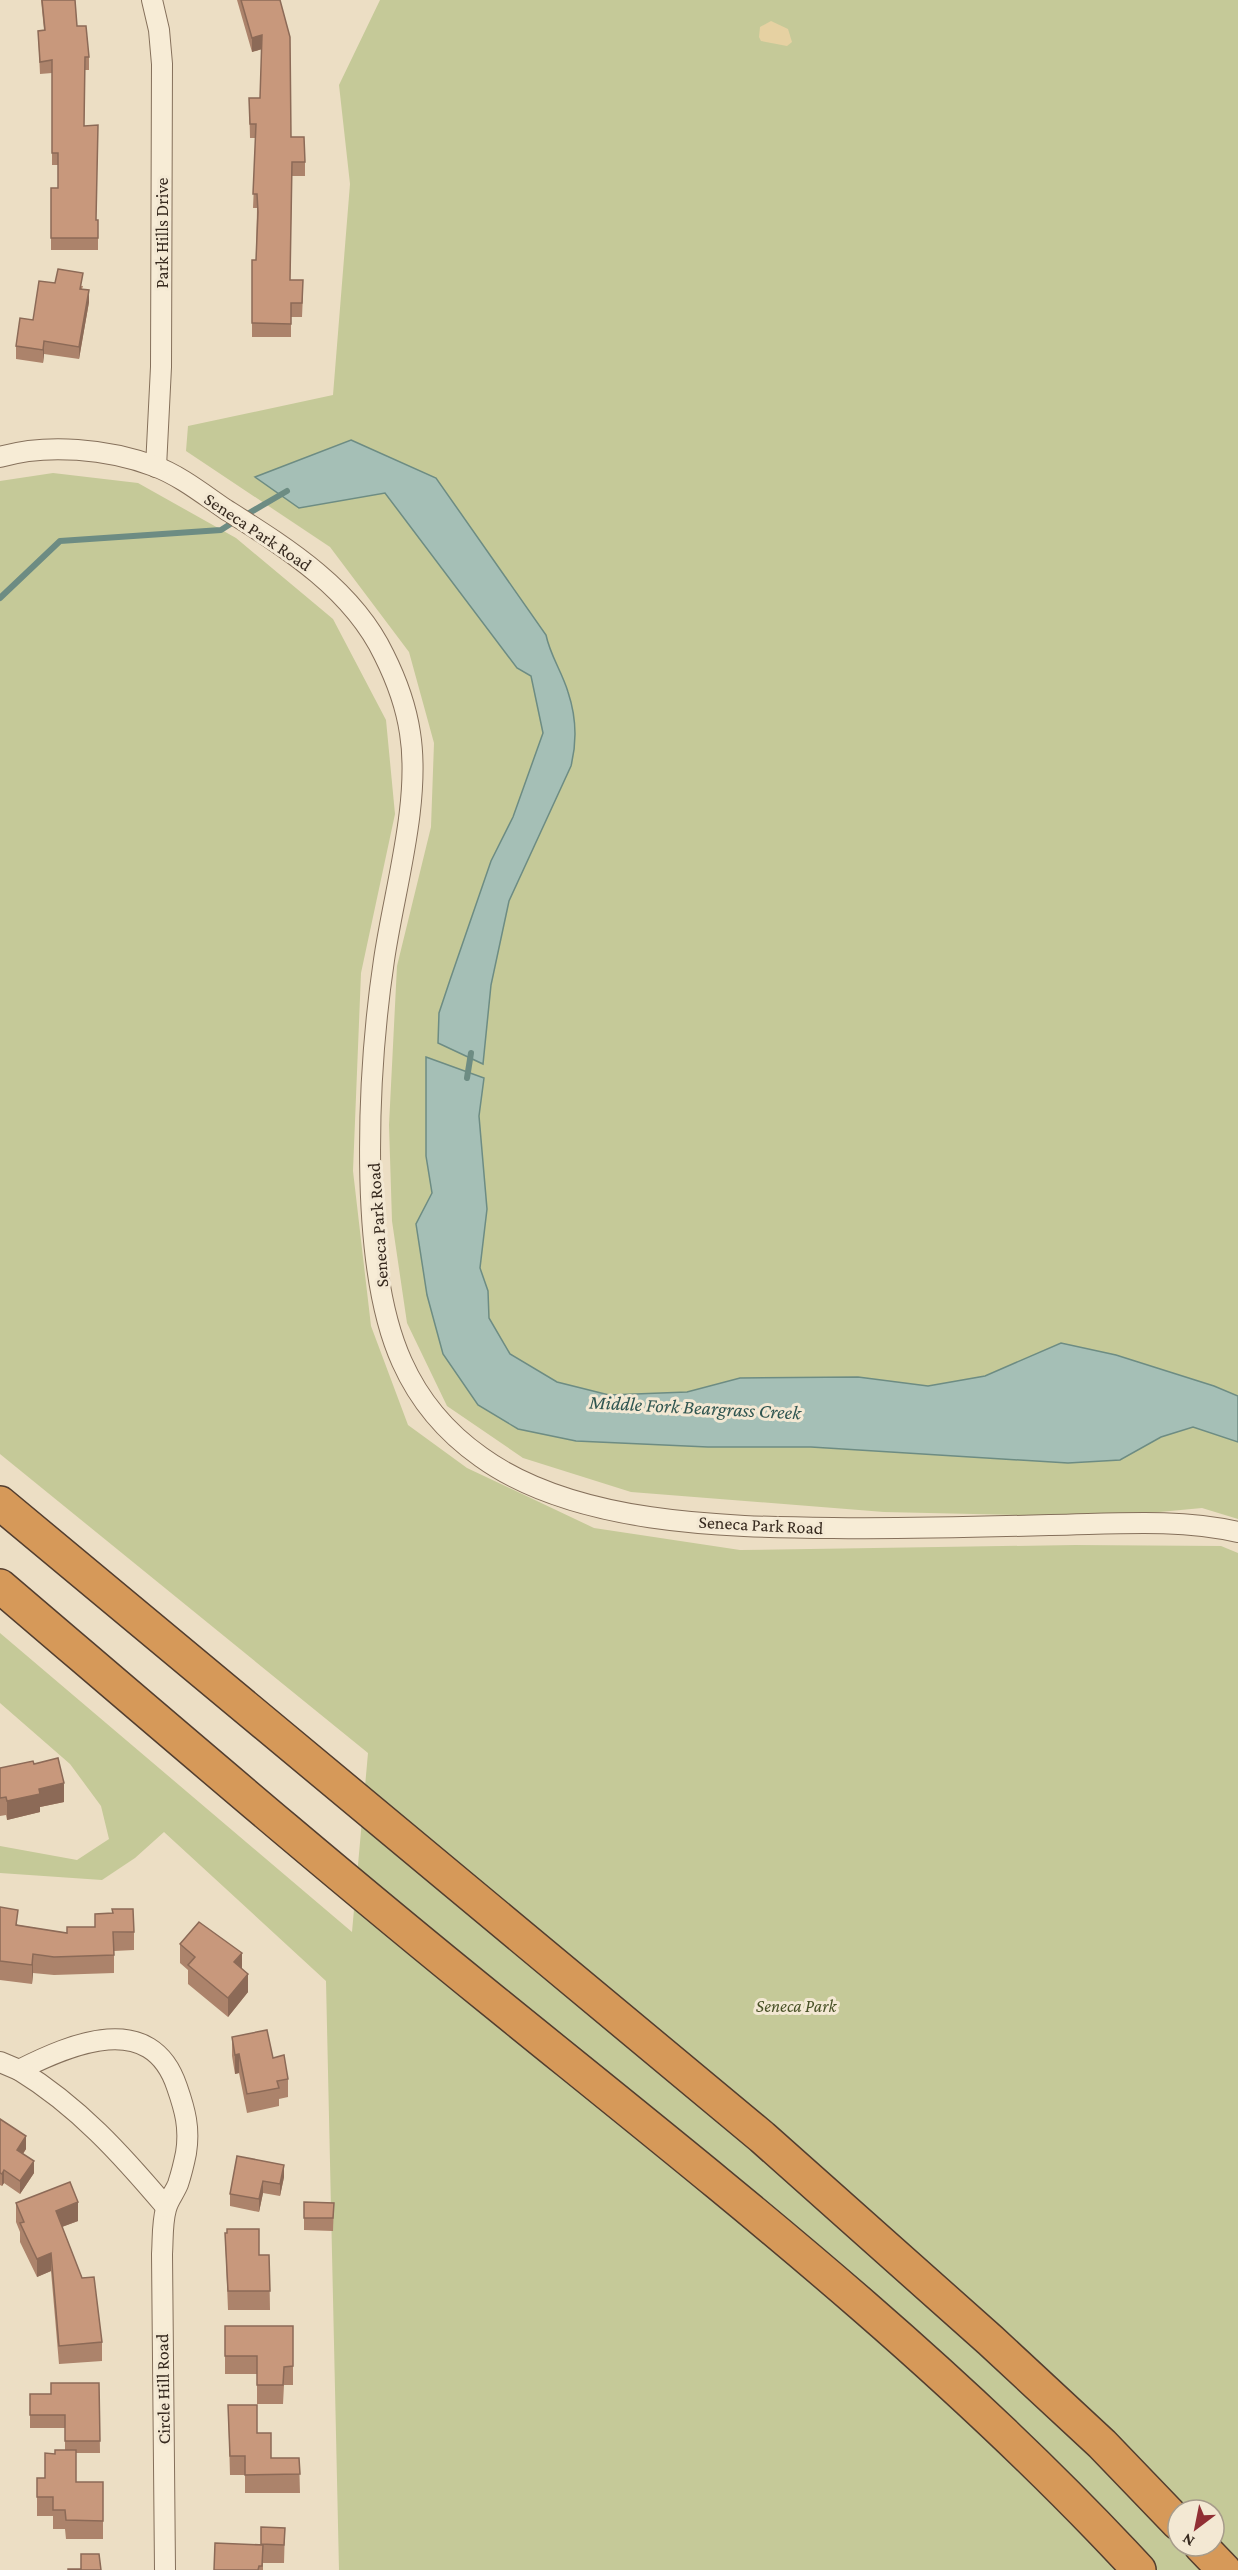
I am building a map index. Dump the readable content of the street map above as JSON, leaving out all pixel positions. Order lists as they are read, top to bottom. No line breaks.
{"streets":{"street":["Park Hills Drive","Seneca Park Road","Circle Hill Road"]},"crossings":[["Park Hills Drive","Seneca Park Road"]],"water":["Middle Fork Beargrass Creek"],"parks":["Seneca Park"],"north":"bottom left"}
